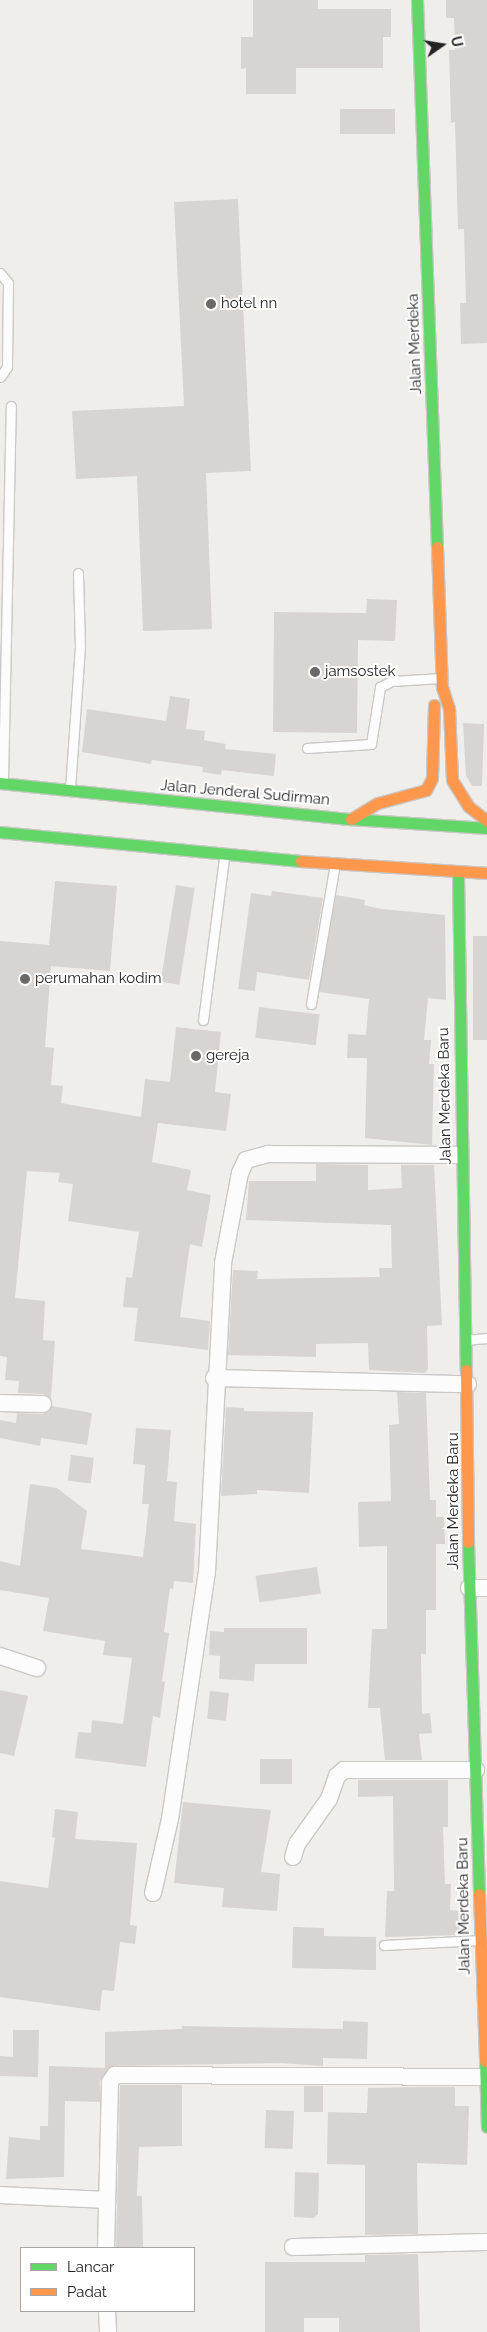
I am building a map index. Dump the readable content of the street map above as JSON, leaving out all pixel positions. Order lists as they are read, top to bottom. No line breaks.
{"streets":{"street":["Jalan Merdeka","Jalan Jenderal Sudirman","Jalan Merdeka Baru"]},"crossings":[["Jalan Merdeka","Jalan Jenderal Sudirman"]],"places":["hotel nn","jamsostek","perumahan kodim","gereja"],"legend":["Lancar","Padat"],"north":"right"}
